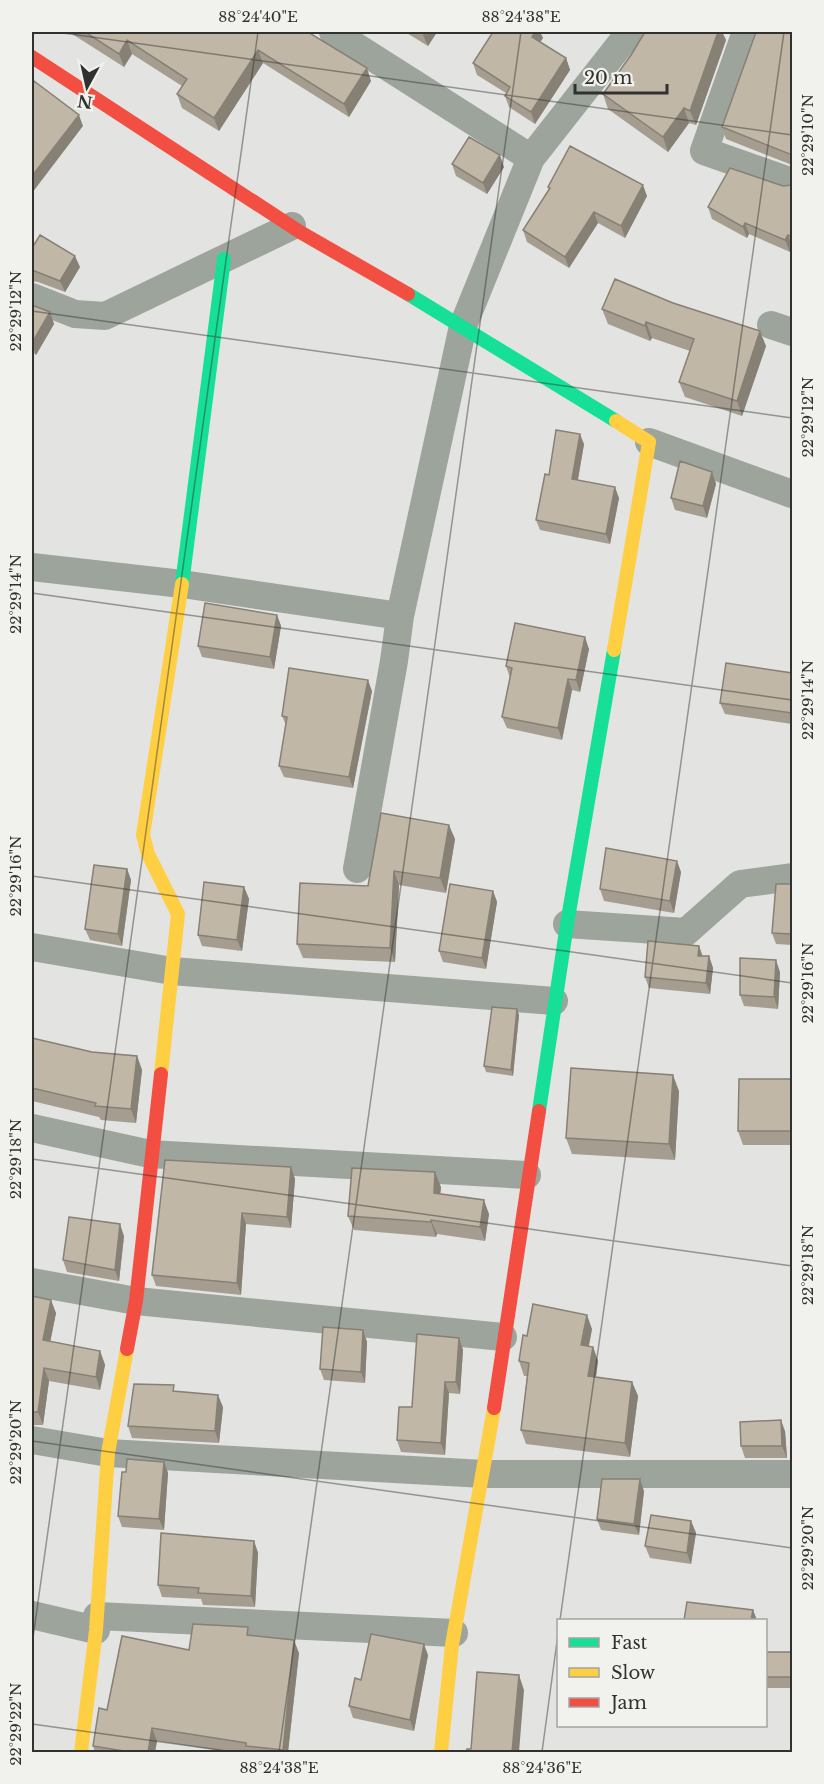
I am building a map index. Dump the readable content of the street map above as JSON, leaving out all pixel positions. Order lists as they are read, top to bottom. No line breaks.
{"legend":["Fast","Slow","Jam"],"scale_bar":"20 m","north":"bottom","coordinates":["88°24'40\"E","88°24'38\"E","22°29'10\"N","22°29'12\"N","22°29'14\"N","22°29'16\"N","22°29'18\"N","22°29'20\"N","22°29'22\"N","88°24'36\"E"]}
